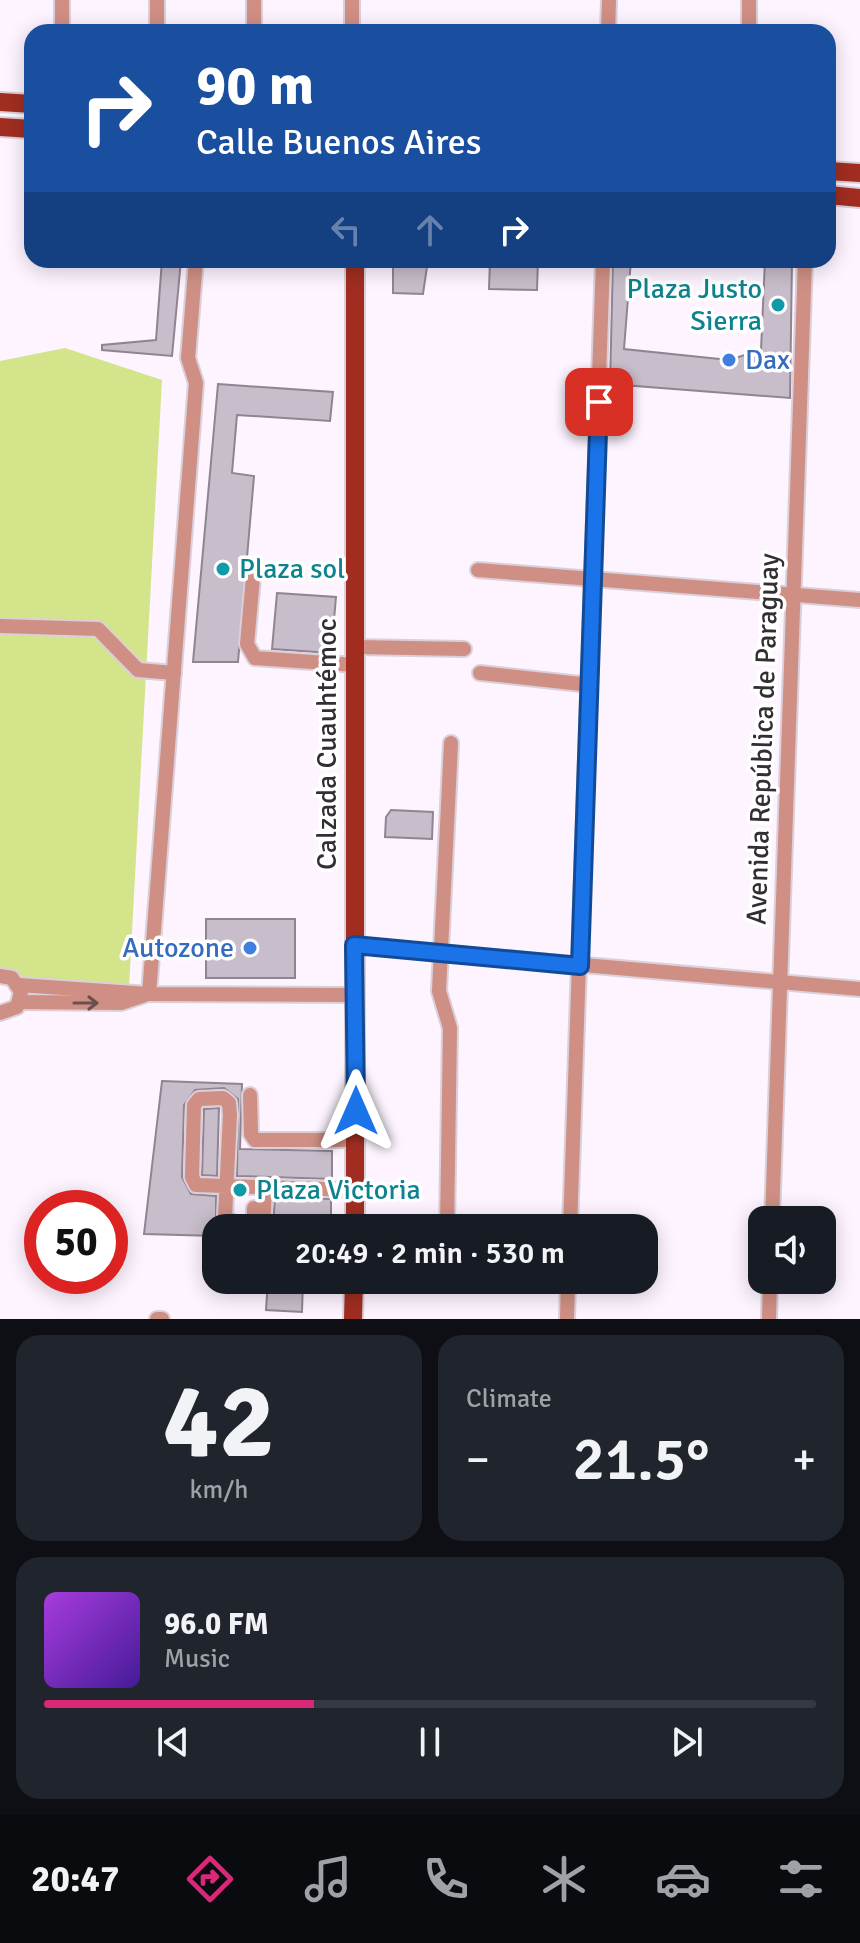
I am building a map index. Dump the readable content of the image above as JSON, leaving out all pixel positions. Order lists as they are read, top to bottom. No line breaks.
{"streets":{"main road":["Calzada Cuauhtémoc"],"street":["Avenida República de Paraguay"]},"places":["Plaza Justo Sierra","Dax","Plaza sol","Autozone","Plaza Victoria"],"page":{"turn":["90 m","Calle Buenos Aires"],"limit":"50","trip":"20:49 · 2 min · 530 m","tile":[["42","km/h"],"Climate"],"heat":["−","21.5°","+"],"song":["96.0 FM","Music"],"tabs":"20:47"}}
